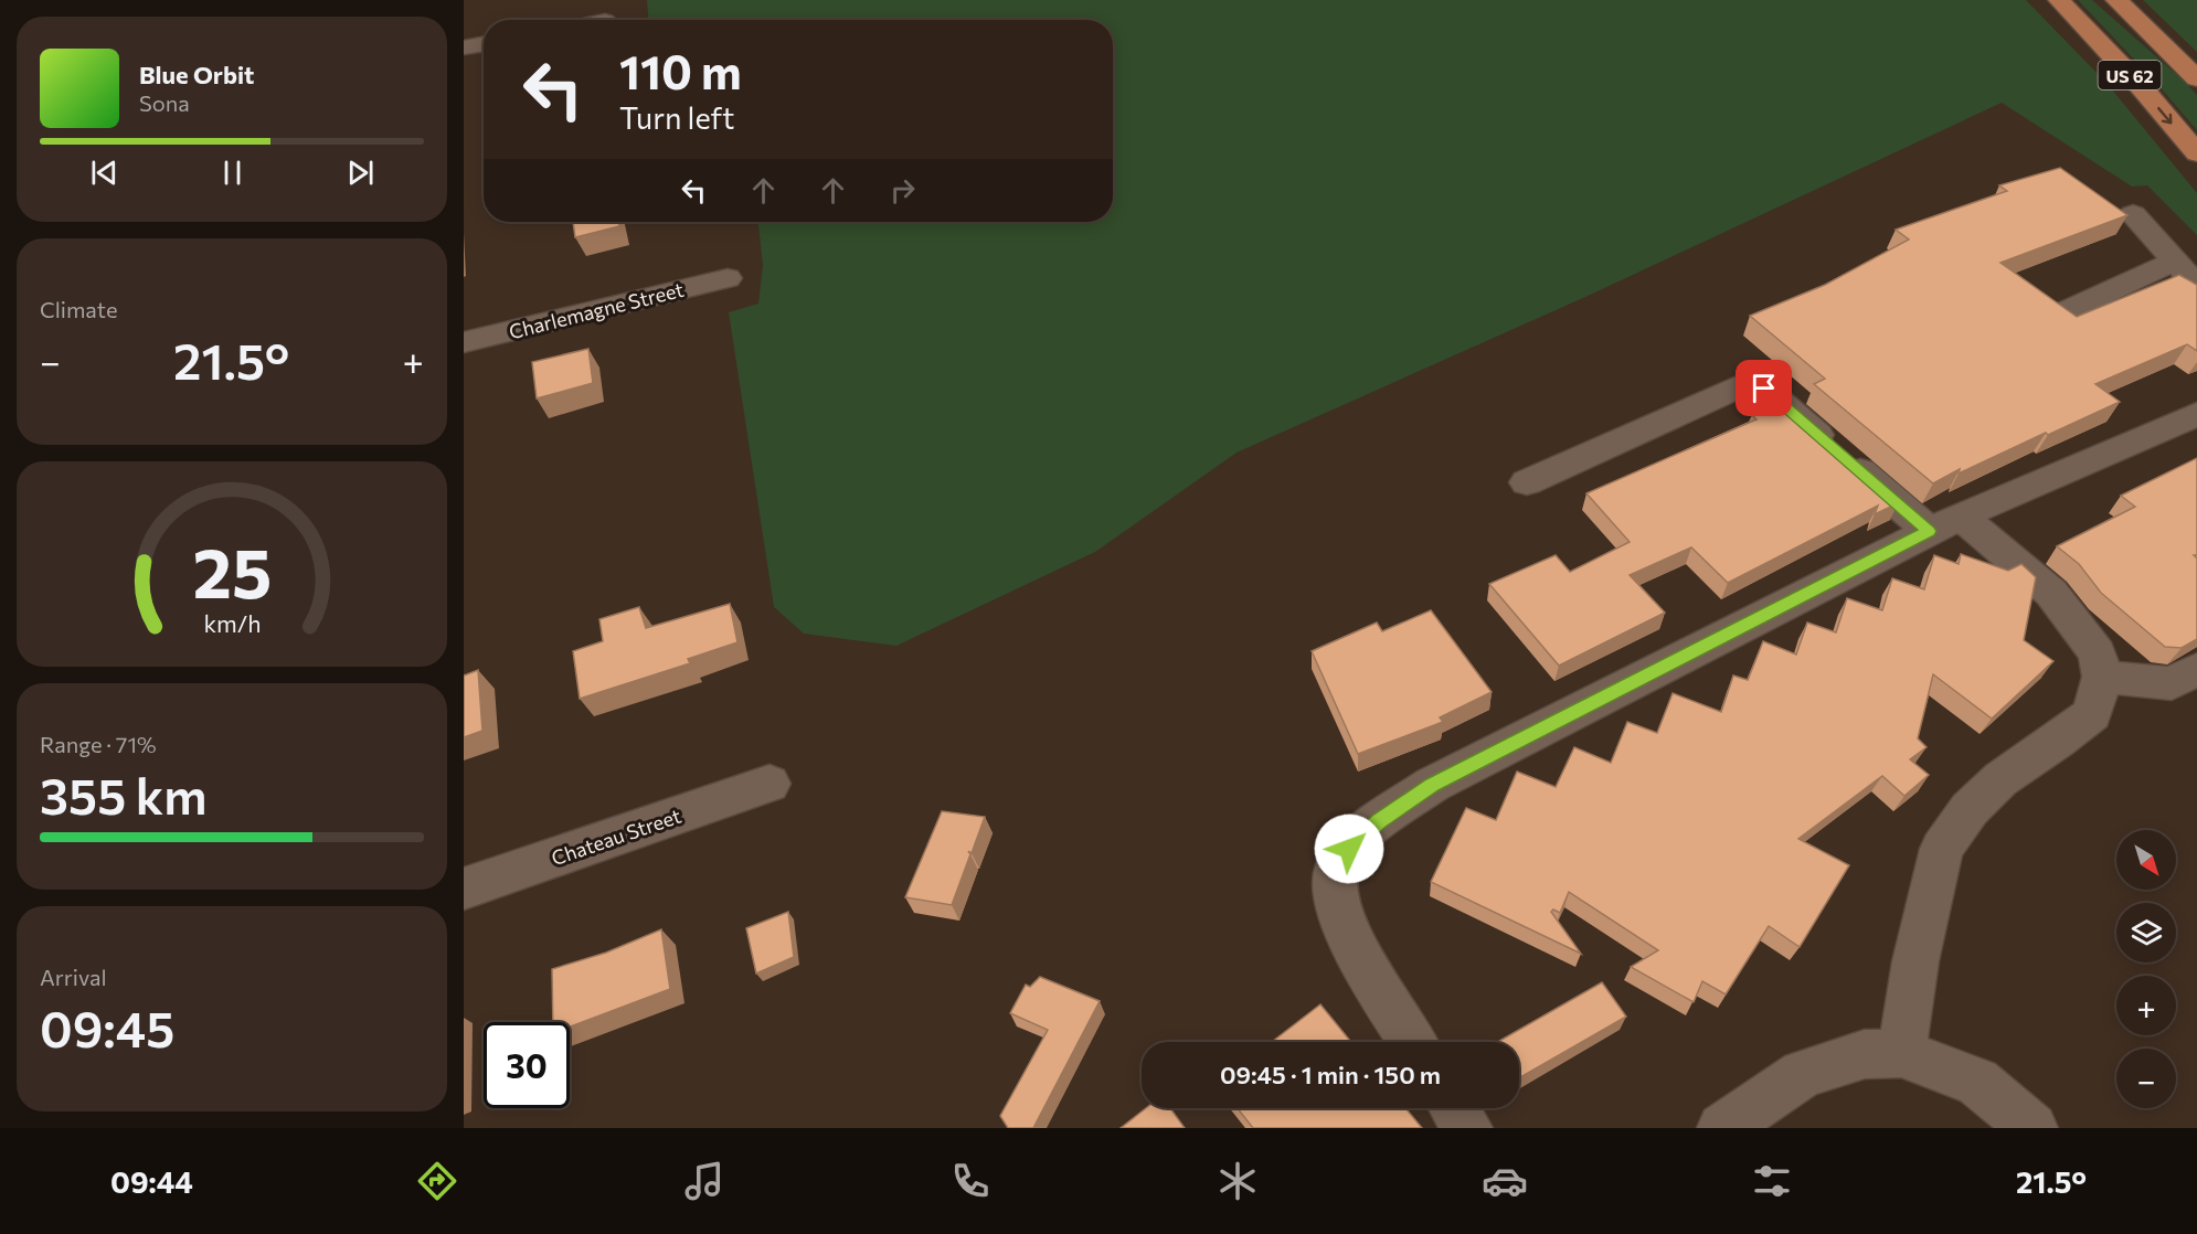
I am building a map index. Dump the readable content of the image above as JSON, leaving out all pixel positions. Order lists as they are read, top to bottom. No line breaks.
{"streets":{"main road":["US 62"],"street":["Charlemagne Street","Chateau Street"]},"north":"bottom right","page":{"turn":["110 m","Turn left"],"song":["Blue Orbit","Sona"],"tile":["Climate",["Range · 71%","355 km"],["Arrival","09:45"]],"heat":["−","21.5°","+"],"map_buttons":["+","−"],"limit":"30","trip":"09:45 · 1 min · 150 m","tabs":["09:44","21.5°"],"gauge":["25","km/h"]}}
